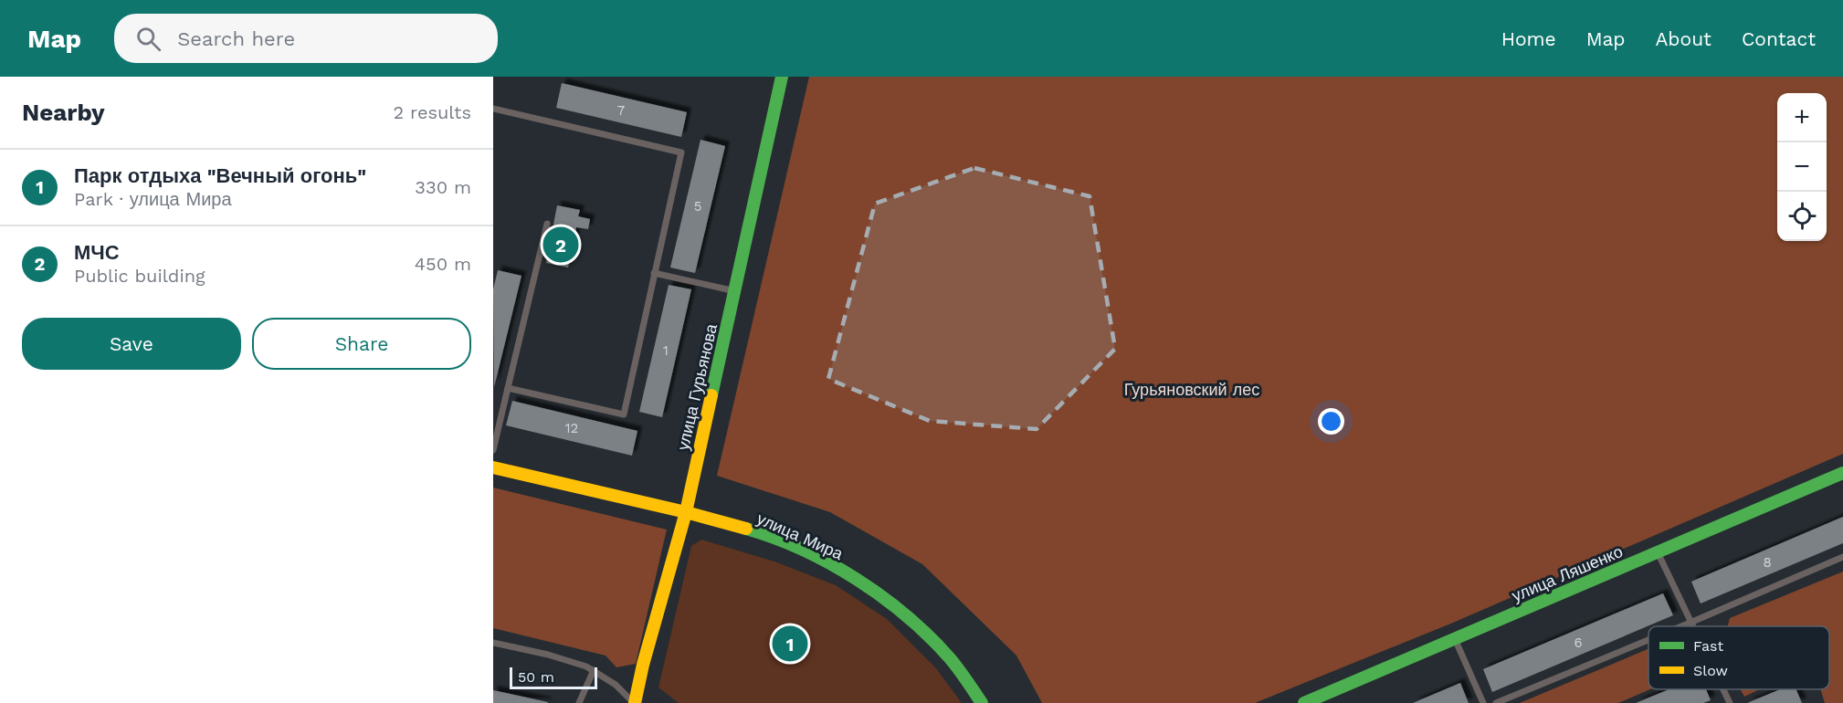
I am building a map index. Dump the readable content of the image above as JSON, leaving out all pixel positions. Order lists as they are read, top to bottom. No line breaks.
{"streets":{"main road":["улица Гурьянова","улица Мира","улица Ляшенко"]},"crossings":[["улица Гурьянова","улица Мира"]],"parks":["Гурьяновский лес"],"house_numbers":["7","5","1","12","8","6"],"legend":["Fast","Slow"],"scale_bar":"50 m","page":{"header":"Map","search":"Search here","nav":["Home","Map","About","Contact"],"heading":["Nearby","2 results"],"map_buttons":["+","−"],"list":[{"mark":"1","name":"Парк отдыха \"Вечный огонь\"","note":"Park · улица Мира","value":"330 m"},{"mark":"2","name":"МЧС","note":"Public building","value":"450 m"}],"pins":["2","1"],"buttons":["Save","Share"],"scale":"50 m"}}
